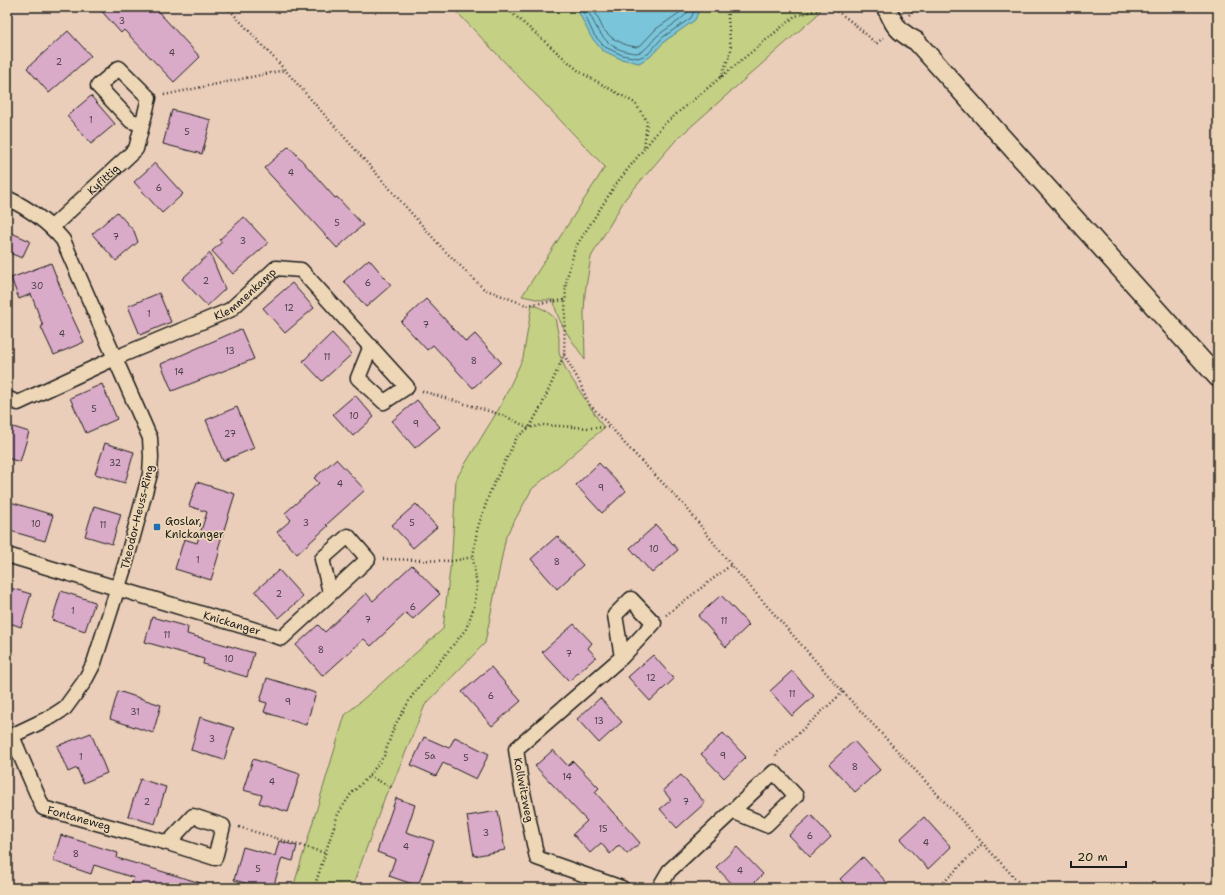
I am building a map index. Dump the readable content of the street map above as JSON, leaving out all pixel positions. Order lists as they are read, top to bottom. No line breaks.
{"streets":{"street":["Kyfittig","Klemmenkamp","Theodor-Heuss-Ring","Knickanger","Kollwitzweg","Fontaneweg"]},"crossings":[["Kyfittig","Theodor-Heuss-Ring"],["Klemmenkamp","Theodor-Heuss-Ring"],["Theodor-Heuss-Ring","Knickanger"],["Theodor-Heuss-Ring","Fontaneweg"]],"places":{"transit":["Goslar, Knickanger"]},"house_numbers":["3","4","2","1","5","4","6","5","7","3","2","6","30","12","1","7","4","13","11","8","14","5","10","9","27","32","4","9","3","5","10","11","10","1","8","2","6","1","7","11","11","8","7","10","12","11","6","9","31","13","3","5a","9","1","5","8","14","4","2","7","15","3","6","4","4","8","5","4"],"scale_bar":"20 m"}
